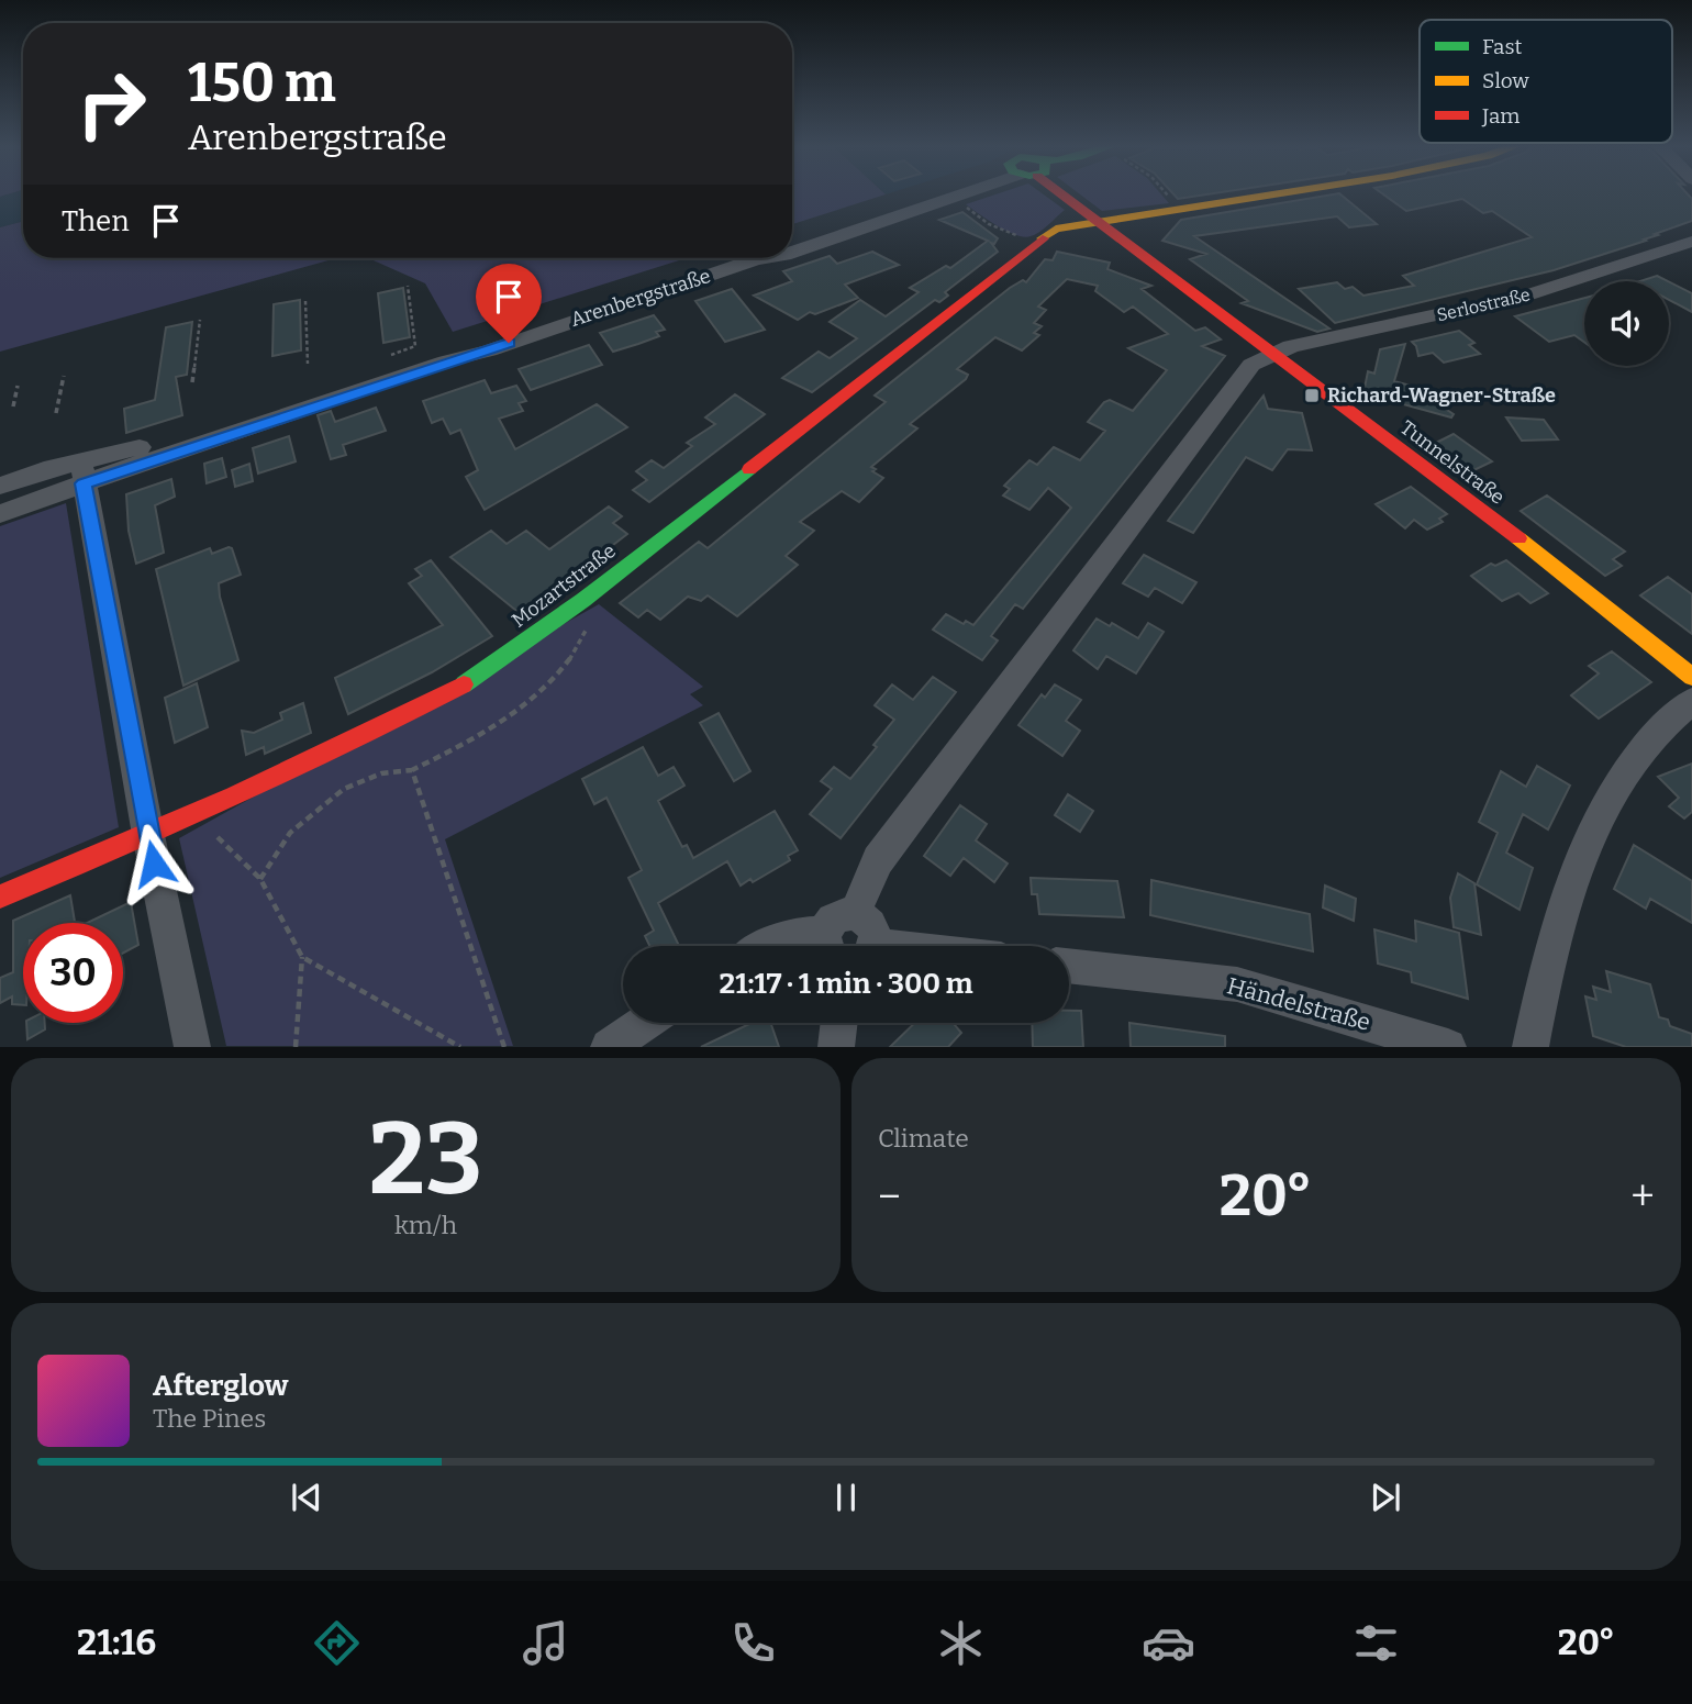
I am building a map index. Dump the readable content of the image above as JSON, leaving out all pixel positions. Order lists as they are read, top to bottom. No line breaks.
{"streets":{"street":["Arenbergstraße","Serlostraße","Tunnelstraße","Mozartstraße","Händelstraße"]},"crossings":[["Serlostraße","Tunnelstraße"],["Tunnelstraße","Mozartstraße"]],"places":{"transit":["Richard-Wagner-Straße"]},"legend":["Fast","Slow","Jam"],"page":{"turn":["150 m","Arenbergstraße"],"then":"Then","limit":"30","trip":"21:17 · 1 min · 300 m","tile":[["23","km/h"],"Climate"],"heat":["−","20°","+"],"song":["Afterglow","The Pines"],"tabs":["21:16","20°"]}}
